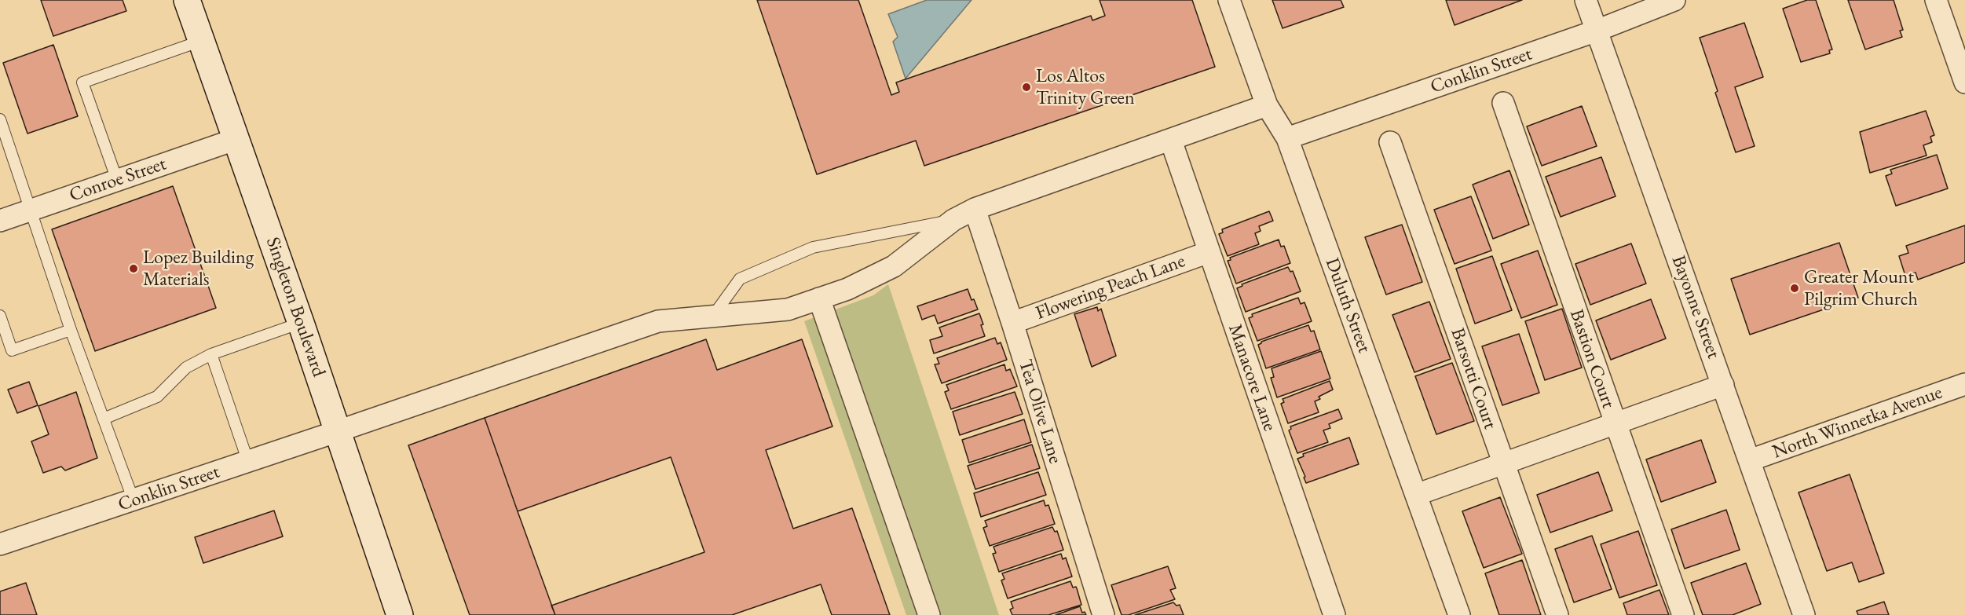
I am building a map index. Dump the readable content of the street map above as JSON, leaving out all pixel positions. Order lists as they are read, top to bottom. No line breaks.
{"streets":{"main road":["Singleton Boulevard"],"street":["Conklin Street","Conroe Street","Flowering Peach Lane","Duluth Street","Bayonne Street","Bastion Court","Manacore Lane","Barsotti Court","Tea Olive Lane","North Winnetka Avenue"]},"crossings":[["Conklin Street","Duluth Street"],["Conklin Street","Singleton Boulevard"],["Conklin Street","Bayonne Street"],["Conklin Street","Manacore Lane"],["Conklin Street","Tea Olive Lane"],["Conroe Street","Singleton Boulevard"],["Flowering Peach Lane","Manacore Lane"],["Flowering Peach Lane","Tea Olive Lane"],["Bayonne Street","North Winnetka Avenue"]],"places":["Los Altos Trinity Green","Lopez Building Materials","Greater Mount Pilgrim Church"]}
